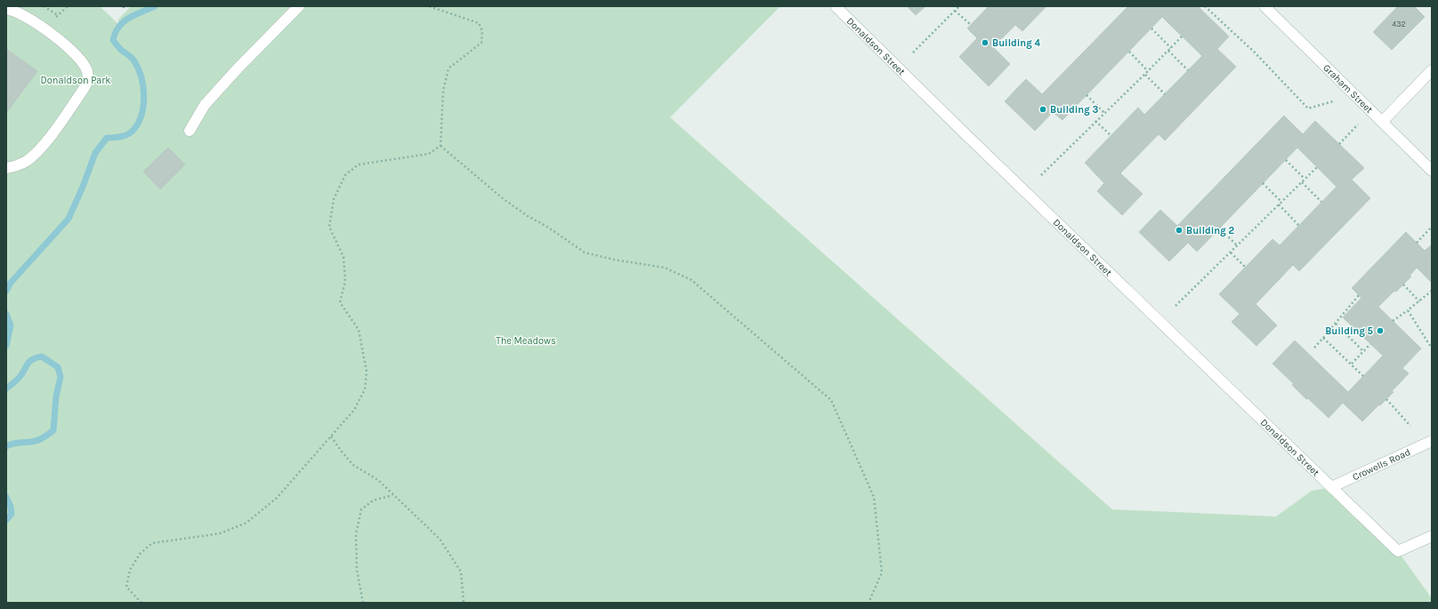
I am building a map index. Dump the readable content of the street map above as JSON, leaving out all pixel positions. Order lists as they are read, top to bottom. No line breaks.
{"streets":{"street":["Donaldson Street","Graham Street","Crowells Road"]},"crossings":[["Donaldson Street","Crowells Road"]],"parks":["Donaldson Park","The Meadows"],"places":["Building 4","Building 3","Building 2","Building 5"],"house_numbers":["432"]}
